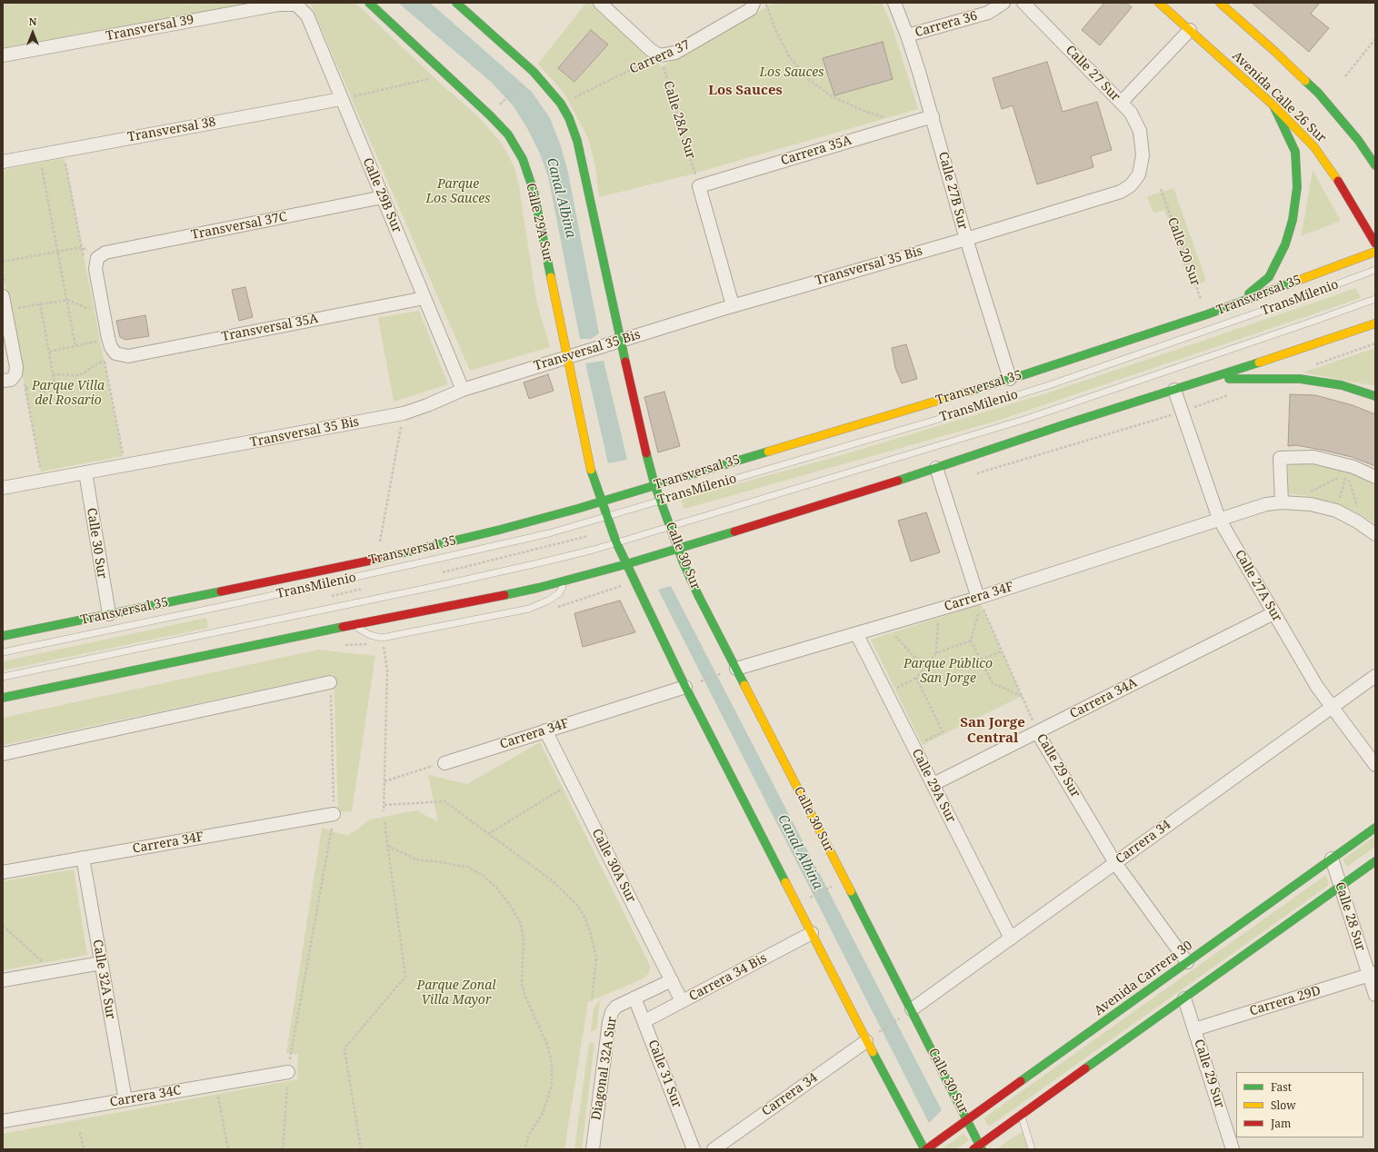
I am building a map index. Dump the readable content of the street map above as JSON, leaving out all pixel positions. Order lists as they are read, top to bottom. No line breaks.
{"streets":{"main road":["Avenida Calle 26 Sur","Calle 29A Sur","Transversal 35","Calle 30 Sur","Avenida Carrera 30"],"street":["Carrera 36","Transversal 39","Carrera 37","Calle 27 Sur","Transversal 38","Carrera 35A","Calle 27B Sur","Calle 29B Sur","Transversal 37C","Transversal 35 Bis","Transversal 35A","Calle 27A Sur","Carrera 34F","Carrera 34A","Calle 29 Sur","Carrera 34","Calle 30A Sur","Calle 28 Sur","Carrera 34 Bis","Calle 32A Sur","Carrera 29D","Diagonal 32A Sur","Calle 31 Sur","Carrera 34C"],"lane":["TransMilenio"],"path":["Calle 28A Sur","Calle 20 Sur"]},"crossings":[["Carrera 36","Calle 27B Sur"],["Transversal 39","Calle 29B Sur"],["Carrera 37","Calle 28A Sur"],["Calle 27 Sur","Transversal 35 Bis"],["Calle 28A Sur","Carrera 35A"],["Transversal 38","Calle 29B Sur"],["Carrera 35A","Calle 27B Sur"],["Calle 27B Sur","Transversal 35 Bis"],["Calle 27B Sur","Transversal 35"],["Calle 29B Sur","Transversal 37C"],["Calle 29B Sur","Transversal 35 Bis"],["Calle 29B Sur","Transversal 35A"],["Calle 29A Sur","Transversal 35 Bis"],["Calle 29A Sur","Transversal 35"],["Calle 29A Sur","Carrera 34F"],["Calle 29A Sur","Carrera 34A"],["Calle 29A Sur","Carrera 34"],["Calle 20 Sur","Transversal 35"],["Transversal 35 Bis","Calle 30 Sur"],["Transversal 35","Calle 30 Sur"],["TransMilenio","Calle 30 Sur"],["Calle 30 Sur","Carrera 34F"],["Calle 30 Sur","Carrera 34"],["Calle 30 Sur","Avenida Carrera 30"],["Calle 27A Sur","Carrera 34F"],["Calle 27A Sur","Carrera 34A"],["Calle 27A Sur","Carrera 34"],["Carrera 34F","Calle 29 Sur"],["Carrera 34F","Calle 30A Sur"],["Carrera 34F","Calle 32A Sur"],["Carrera 34A","Calle 29 Sur"],["Calle 29 Sur","Carrera 34"],["Calle 29 Sur","Avenida Carrera 30"],["Calle 29 Sur","Carrera 29D"],["Calle 30A Sur","Carrera 34 Bis"],["Calle 30A Sur","Diagonal 32A Sur"],["Calle 28 Sur","Avenida Carrera 30"],["Calle 28 Sur","Carrera 29D"],["Carrera 34 Bis","Calle 31 Sur"],["Calle 32A Sur","Carrera 34C"],["Diagonal 32A Sur","Calle 31 Sur"]],"districts":["Los Sauces","San Jorge Central"],"water":["Canal Albina"],"parks":["Los Sauces","Parque Los Sauces","Parque Villa del Rosario","Parque Público San Jorge","Parque Zonal Villa Mayor"],"legend":["Fast","Slow","Jam"],"north":"top"}
